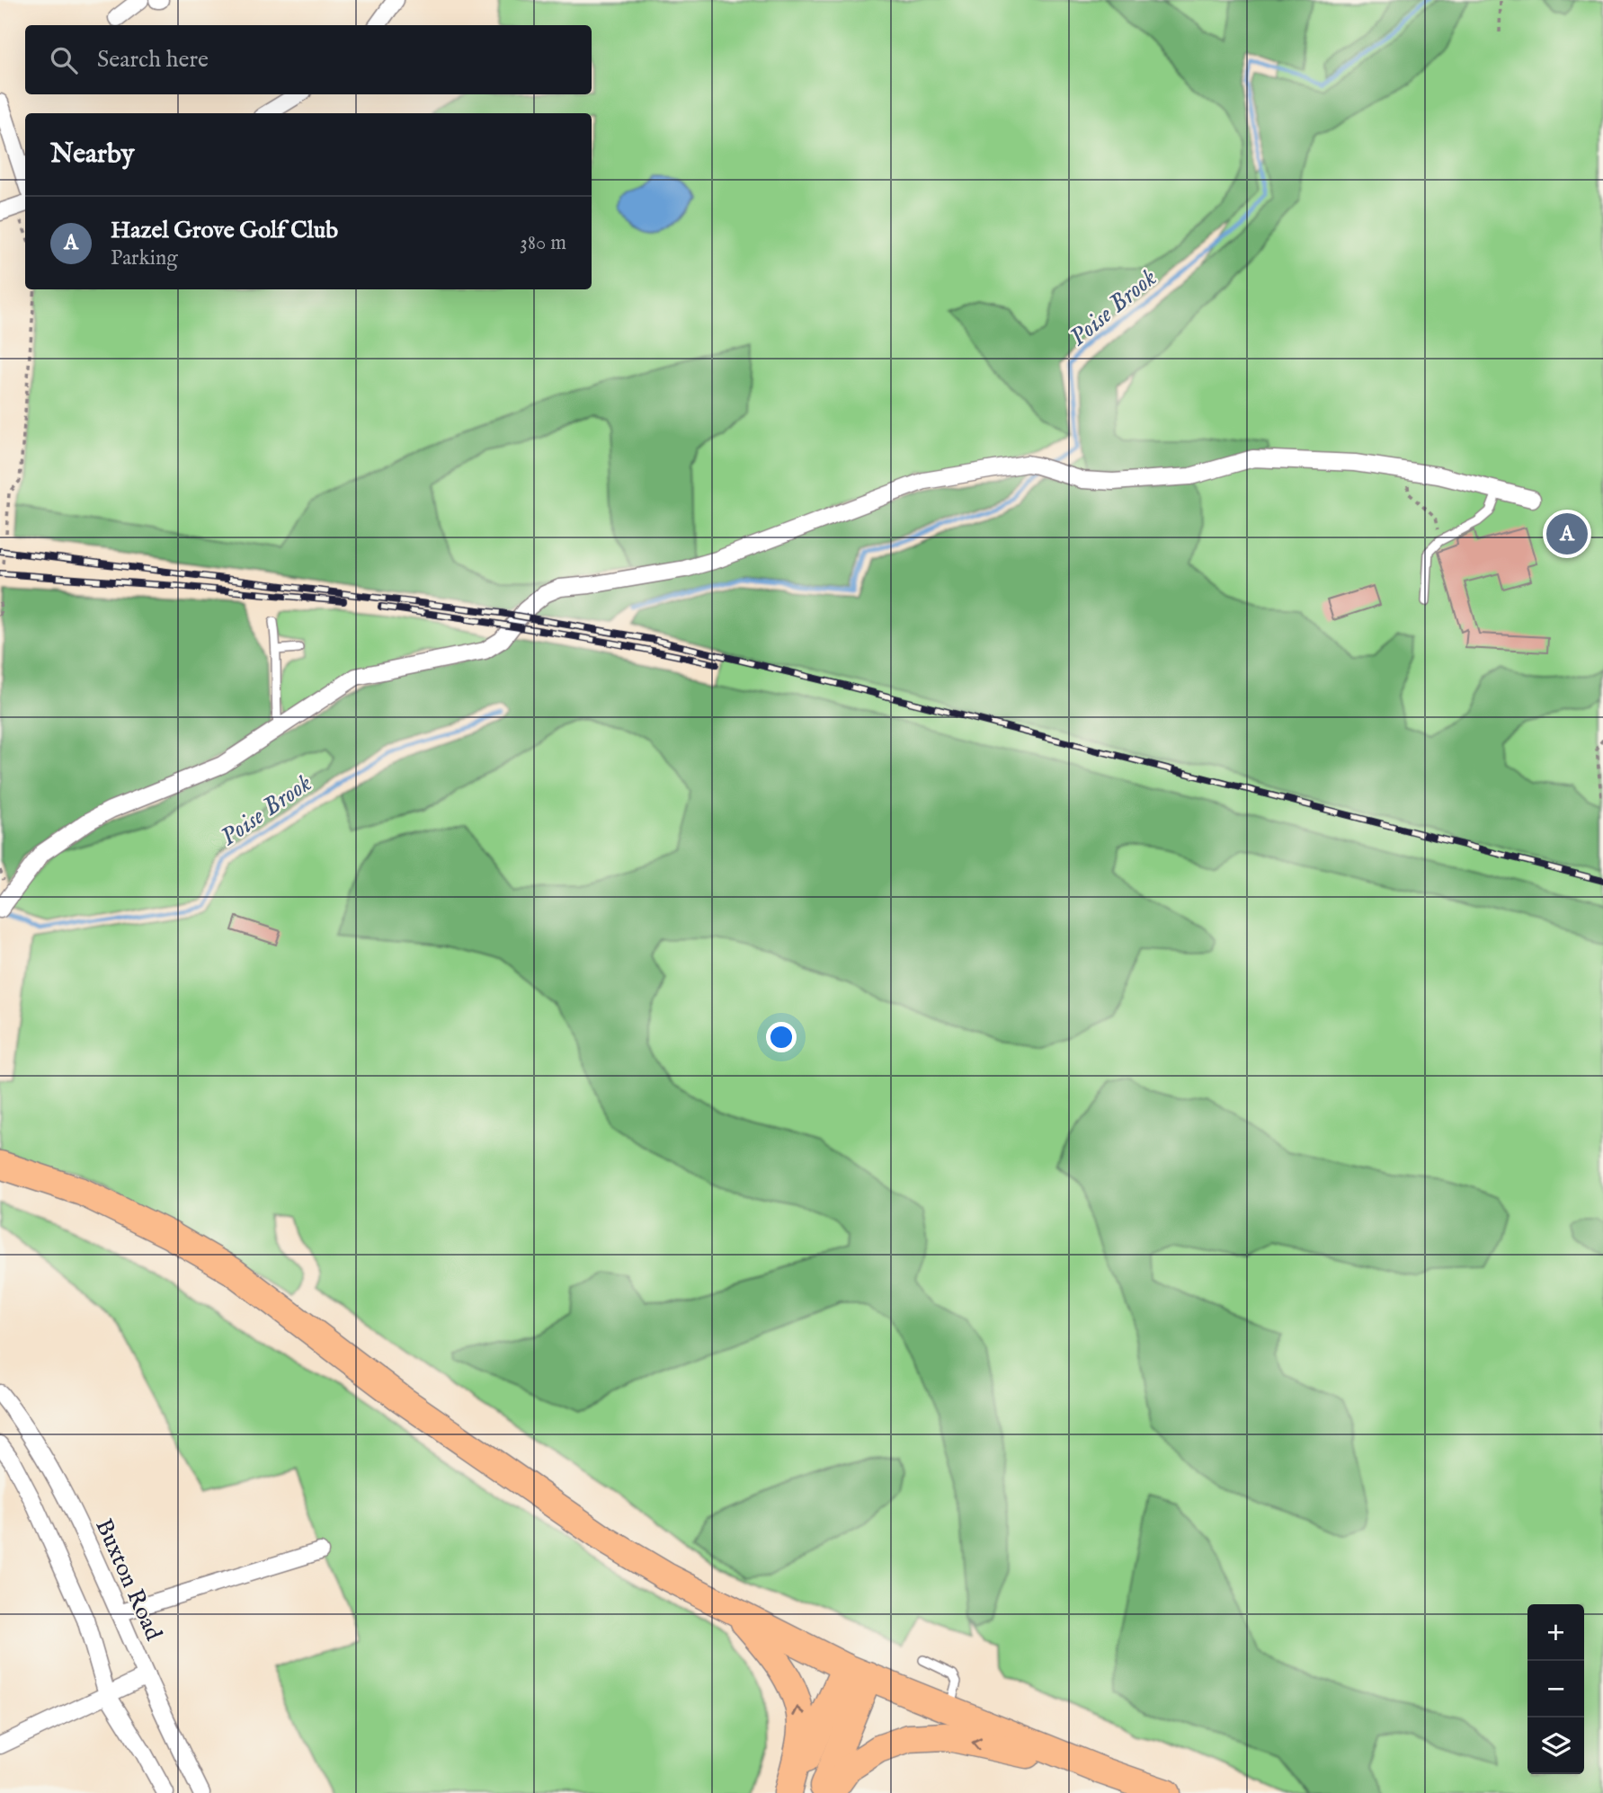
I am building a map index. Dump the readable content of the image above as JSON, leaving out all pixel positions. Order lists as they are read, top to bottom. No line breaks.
{"streets":{"street":["Buxton Road"]},"water":["Poise Brook"],"page":{"search":"Search here","heading":"Nearby","list":[{"mark":"A","name":"Hazel Grove Golf Club","note":"Parking","value":"380 m"}],"pins":"A","map_buttons":["+","−"]}}
